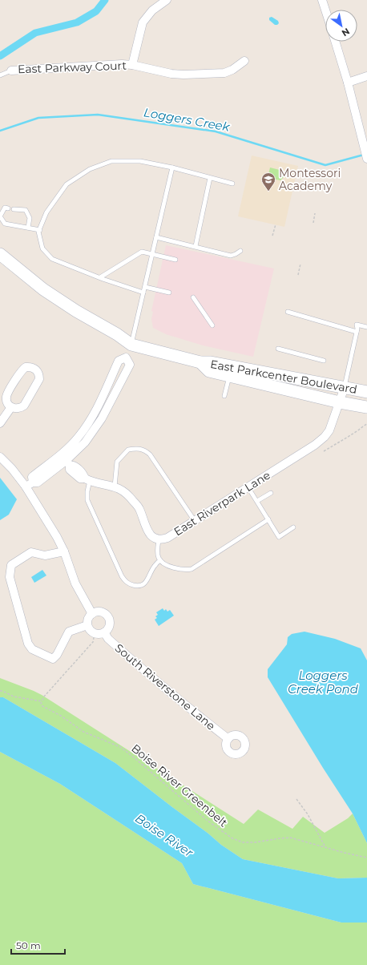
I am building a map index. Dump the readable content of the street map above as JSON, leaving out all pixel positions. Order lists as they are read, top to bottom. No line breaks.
{"streets":{"main road":["East Parkcenter Boulevard"],"street":["East Parkway Court","East Riverpark Lane","South Riverstone Lane"],"path":["Boise River Greenbelt"]},"crossings":[["East Parkcenter Boulevard","East Riverpark Lane"]],"water":["Loggers Creek","Loggers Creek Pond","Boise River"],"places":{"school or university":["Montessori Academy"]},"scale_bar":"50 m","north":"bottom right"}
